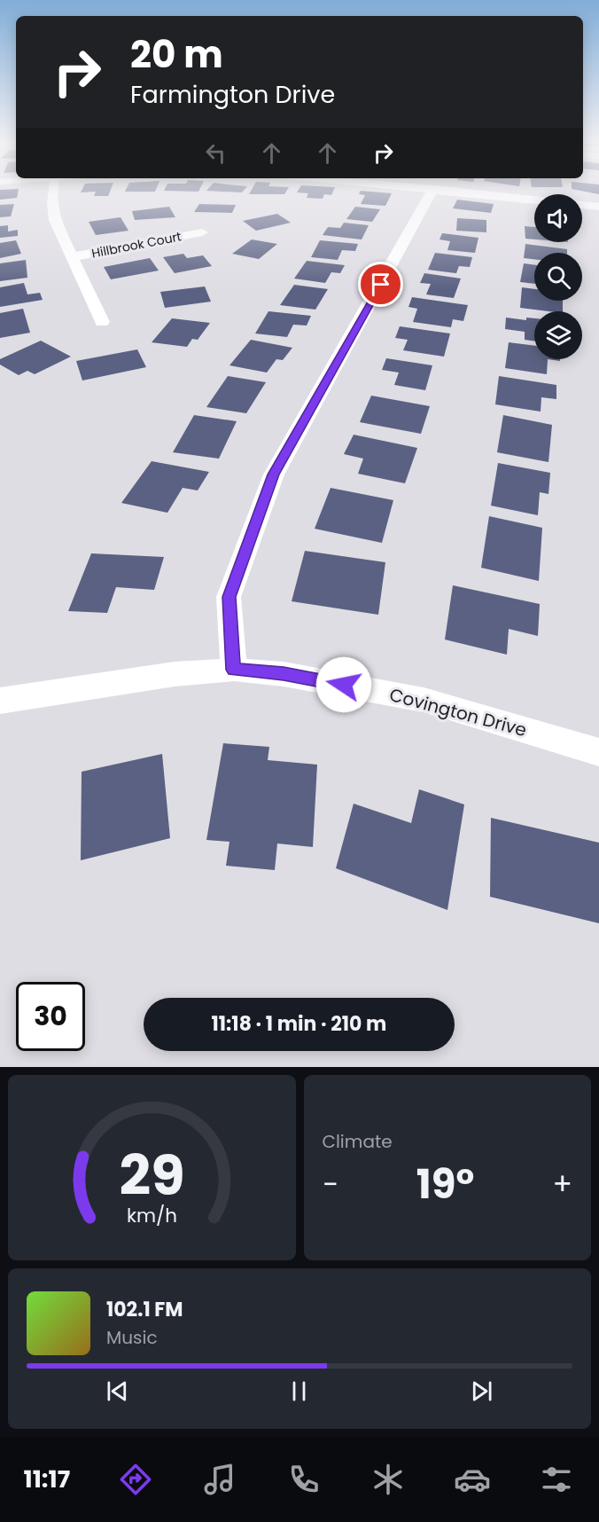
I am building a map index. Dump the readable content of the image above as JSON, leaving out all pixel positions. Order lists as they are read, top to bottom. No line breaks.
{"streets":{"street":["Hillbrook Court","Covington Drive"]},"page":{"turn":["20 m","Farmington Drive"],"limit":"30","trip":"11:18 · 1 min · 210 m","tile":"Climate","heat":["−","19°","+"],"song":["102.1 FM","Music"],"tabs":"11:17","gauge":["29","km/h"]}}
